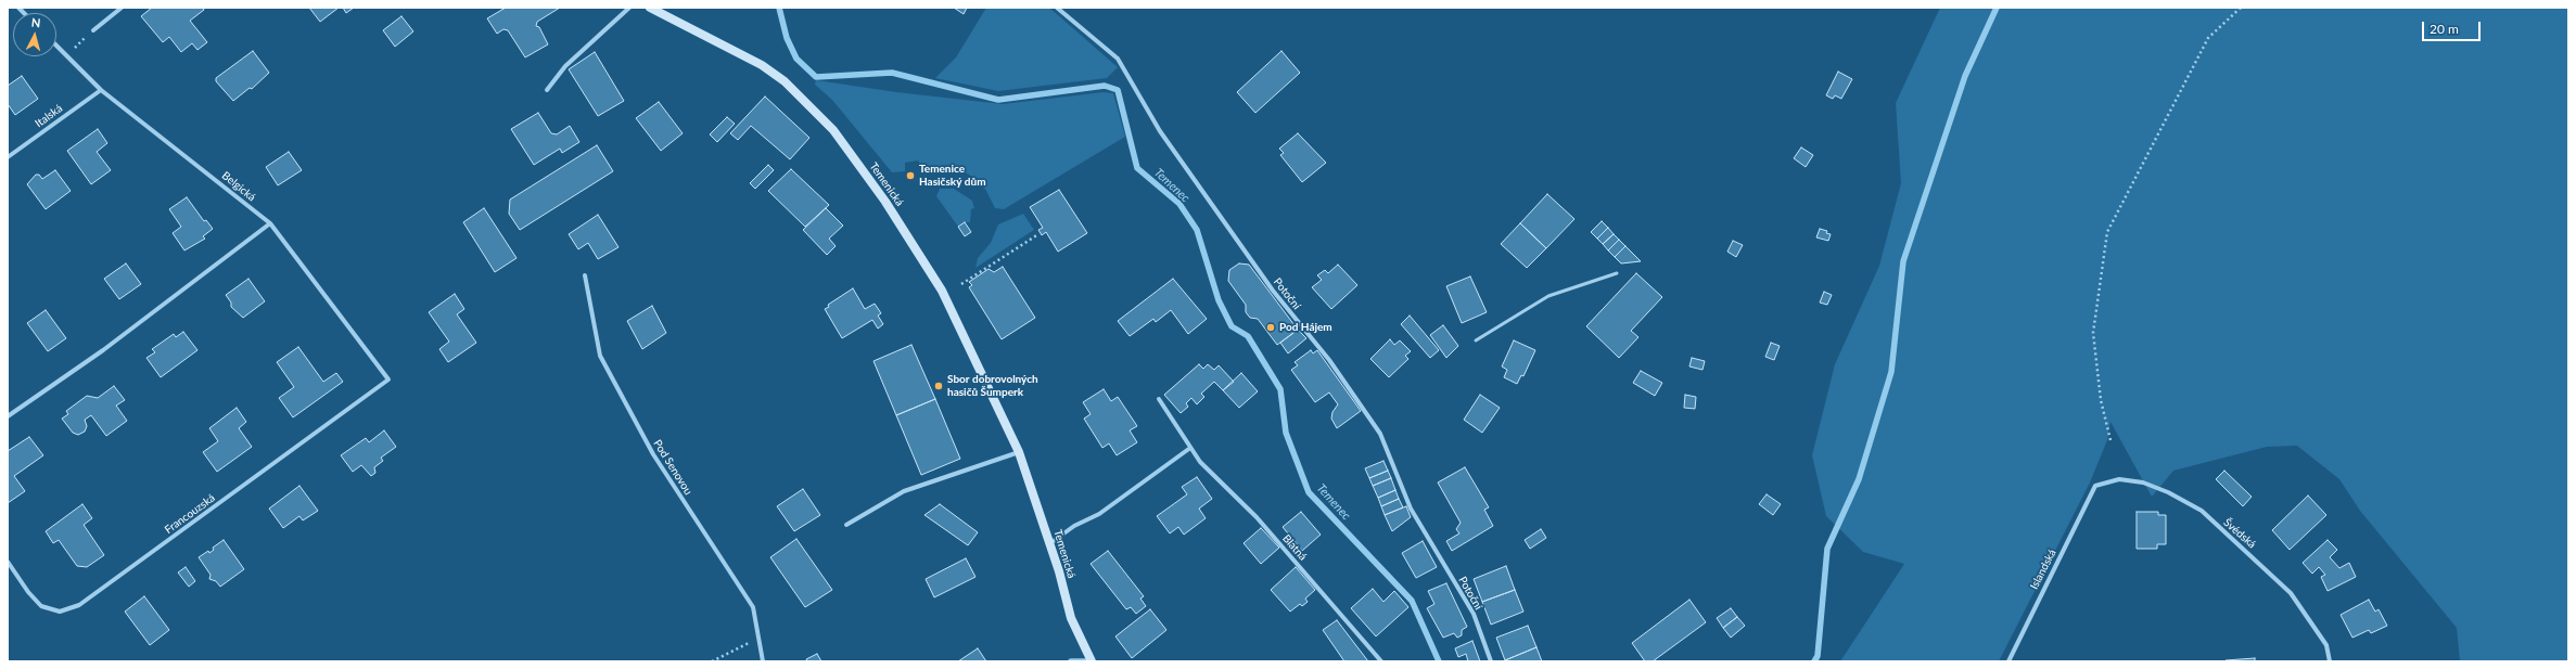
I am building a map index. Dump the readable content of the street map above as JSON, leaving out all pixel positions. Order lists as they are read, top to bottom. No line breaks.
{"streets":{"street":["Italská","Temenická","Belgická","Potoční","Pod Senovou","Francouzská","Švédská","Blatná","Islandská"]},"crossings":[["Italská","Belgická"],["Belgická","Francouzská"],["Švédská","Islandská"]],"water":["Temenec"],"places":["Temenice Hasičský dům","Pod Hájem","Sbor dobrovolných hasičů Šumperk"],"scale_bar":"20 m","north":"top"}
